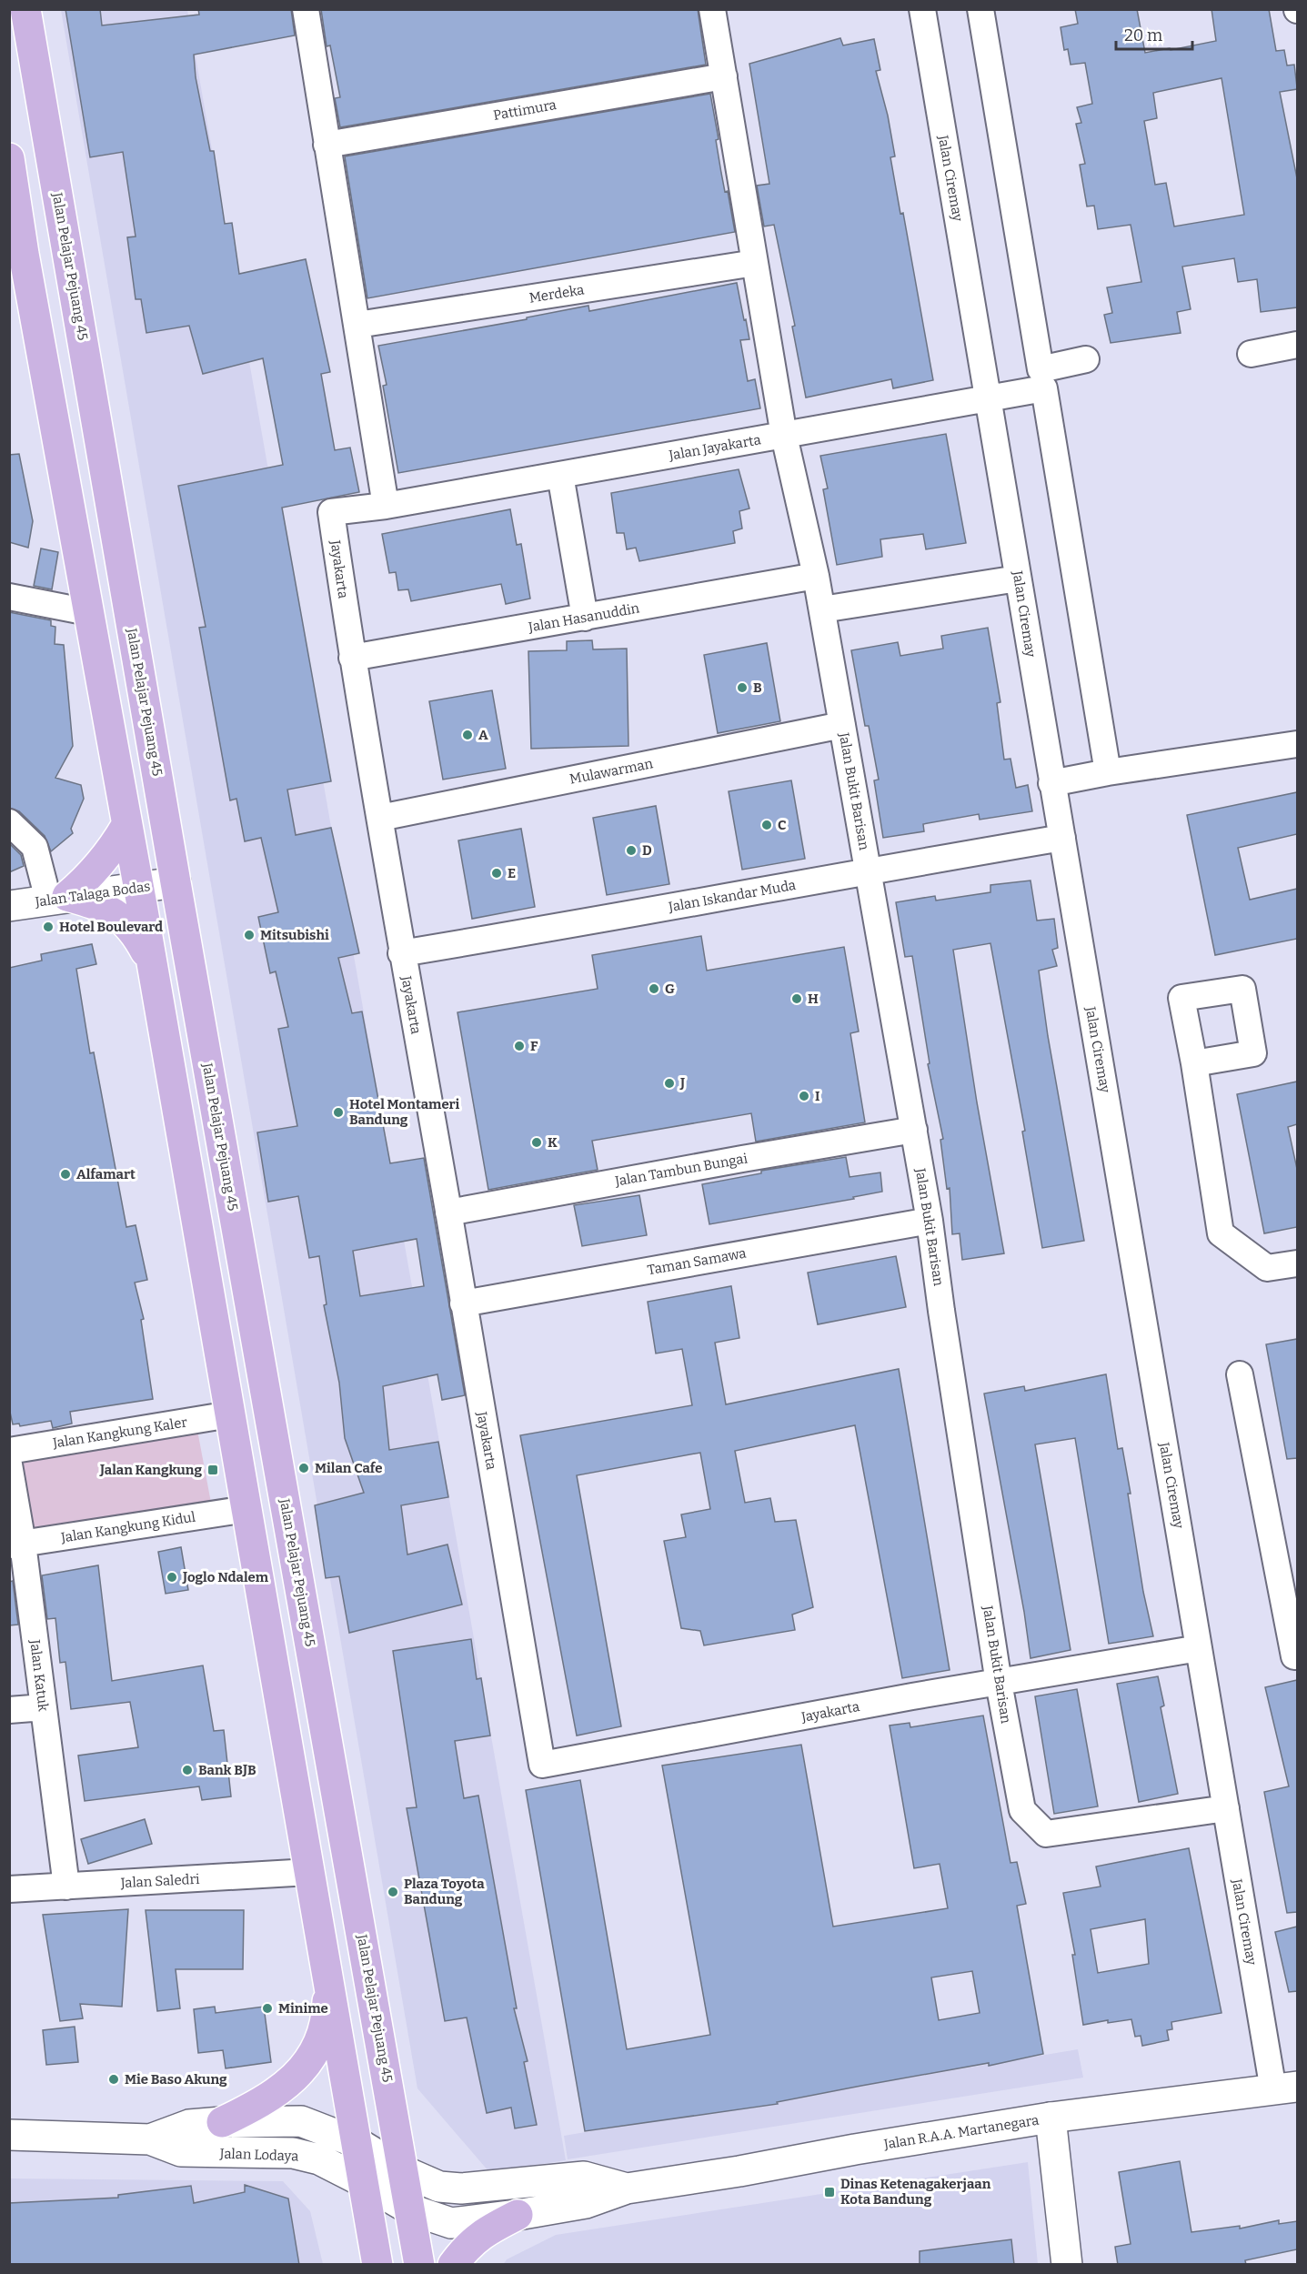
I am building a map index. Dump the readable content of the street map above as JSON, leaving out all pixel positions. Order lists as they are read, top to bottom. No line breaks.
{"streets":{"main road":["Jalan Pelajar Pejuang 45","Jalan Talaga Bodas","Jalan R.A.A. Martanegara","Jalan Lodaya"],"street":["Pattimura","Jalan Ciremay","Merdeka","Jalan Jayakarta","Jayakarta","Jalan Hasanuddin","Mulawarman","Jalan Bukit Barisan","Jalan Iskandar Muda","Jalan Tambun Bungai","Taman Samawa","Jalan Kangkung Kaler","Jalan Kangkung Kidul","Jalan Katuk","Jalan Saledri"]},"crossings":[["Pattimura","Jalan Bukit Barisan"],["Jalan Ciremay","Jalan Jayakarta"],["Jalan Ciremay","Jayakarta"],["Jalan Ciremay","Jalan Bukit Barisan"],["Jalan Ciremay","Jalan Iskandar Muda"],["Jalan Ciremay","Jalan R.A.A. Martanegara"],["Jalan Pelajar Pejuang 45","Jalan Talaga Bodas"],["Jalan Pelajar Pejuang 45","Jalan R.A.A. Martanegara"],["Merdeka","Jalan Bukit Barisan"],["Jalan Jayakarta","Jayakarta"],["Jalan Jayakarta","Jalan Bukit Barisan"],["Jayakarta","Jalan Hasanuddin"],["Jayakarta","Mulawarman"],["Jayakarta","Jalan Bukit Barisan"],["Jayakarta","Jalan Iskandar Muda"],["Jayakarta","Jalan Tambun Bungai"],["Jayakarta","Taman Samawa"],["Jalan Hasanuddin","Jalan Bukit Barisan"],["Mulawarman","Jalan Bukit Barisan"],["Jalan Bukit Barisan","Jalan Iskandar Muda"],["Jalan Bukit Barisan","Jalan Tambun Bungai"],["Jalan Bukit Barisan","Taman Samawa"],["Jalan Kangkung Kidul","Jalan Katuk"],["Jalan Katuk","Jalan Saledri"],["Jalan R.A.A. Martanegara","Jalan Lodaya"]],"places":{"other":["B","A","C","D","E","Hotel Boulevard","Mitsubishi","G","H","F","J","I","Hotel Montameri Bandung","K","Alfamart","Milan Cafe","Joglo Ndalem","Bank BJB","Plaza Toyota Bandung","Minime","Mie Baso Akung"],"transit":["Jalan Kangkung","Dinas Ketenagakerjaan Kota Bandung"]},"scale_bar":"20 m"}
